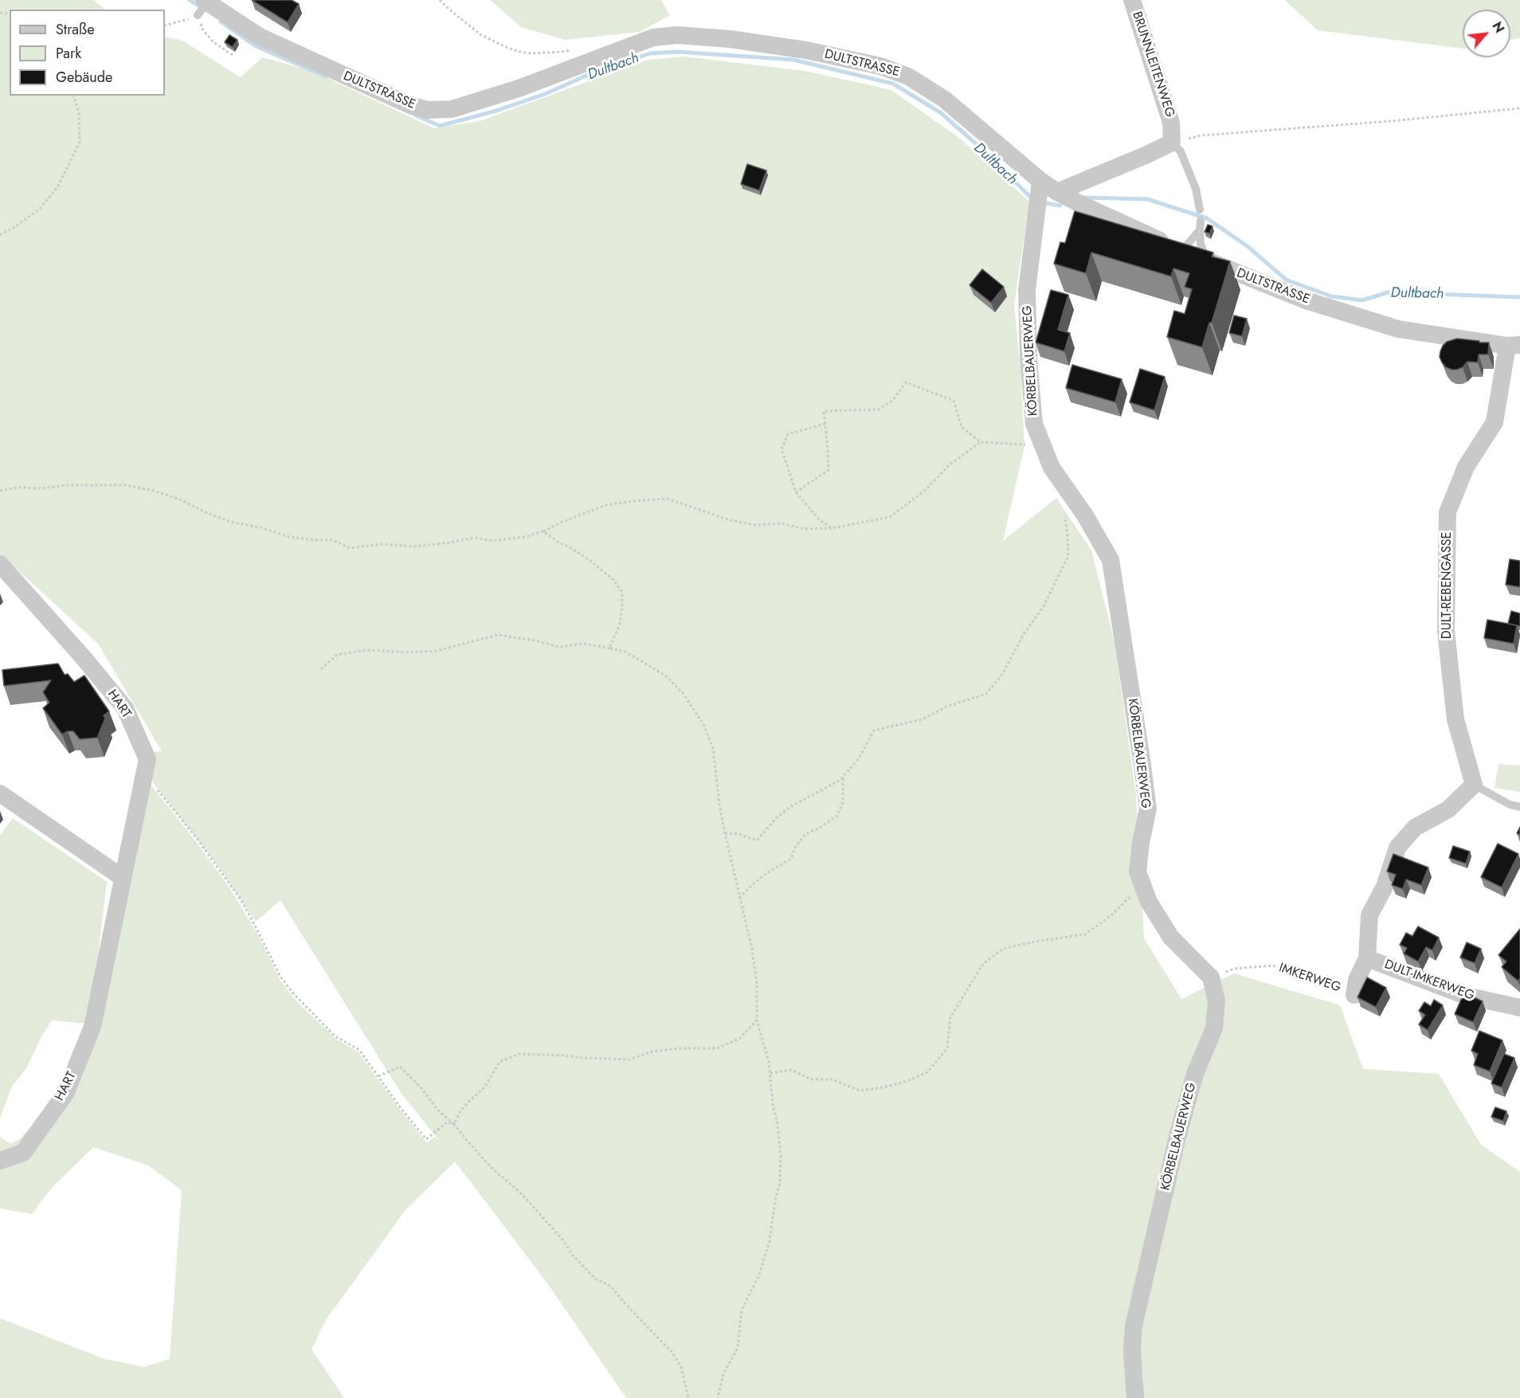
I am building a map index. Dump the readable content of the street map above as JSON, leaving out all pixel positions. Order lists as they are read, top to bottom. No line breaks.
{"streets":{"street":["DULTSTRASSE","BRUNNLEITENWEG","KÖRBELBAUERWEG","DULT-REBENGASSE","HART","IMKERWEG","DULT-IMKERWEG"]},"crossings":[["DULTSTRASSE","KÖRBELBAUERWEG"],["DULTSTRASSE","DULT-REBENGASSE"],["KÖRBELBAUERWEG","IMKERWEG"],["DULT-REBENGASSE","IMKERWEG"],["IMKERWEG","DULT-IMKERWEG"]],"water":["Dultbach"],"legend":["Straße","Park","Gebäude"],"north":"top right"}
